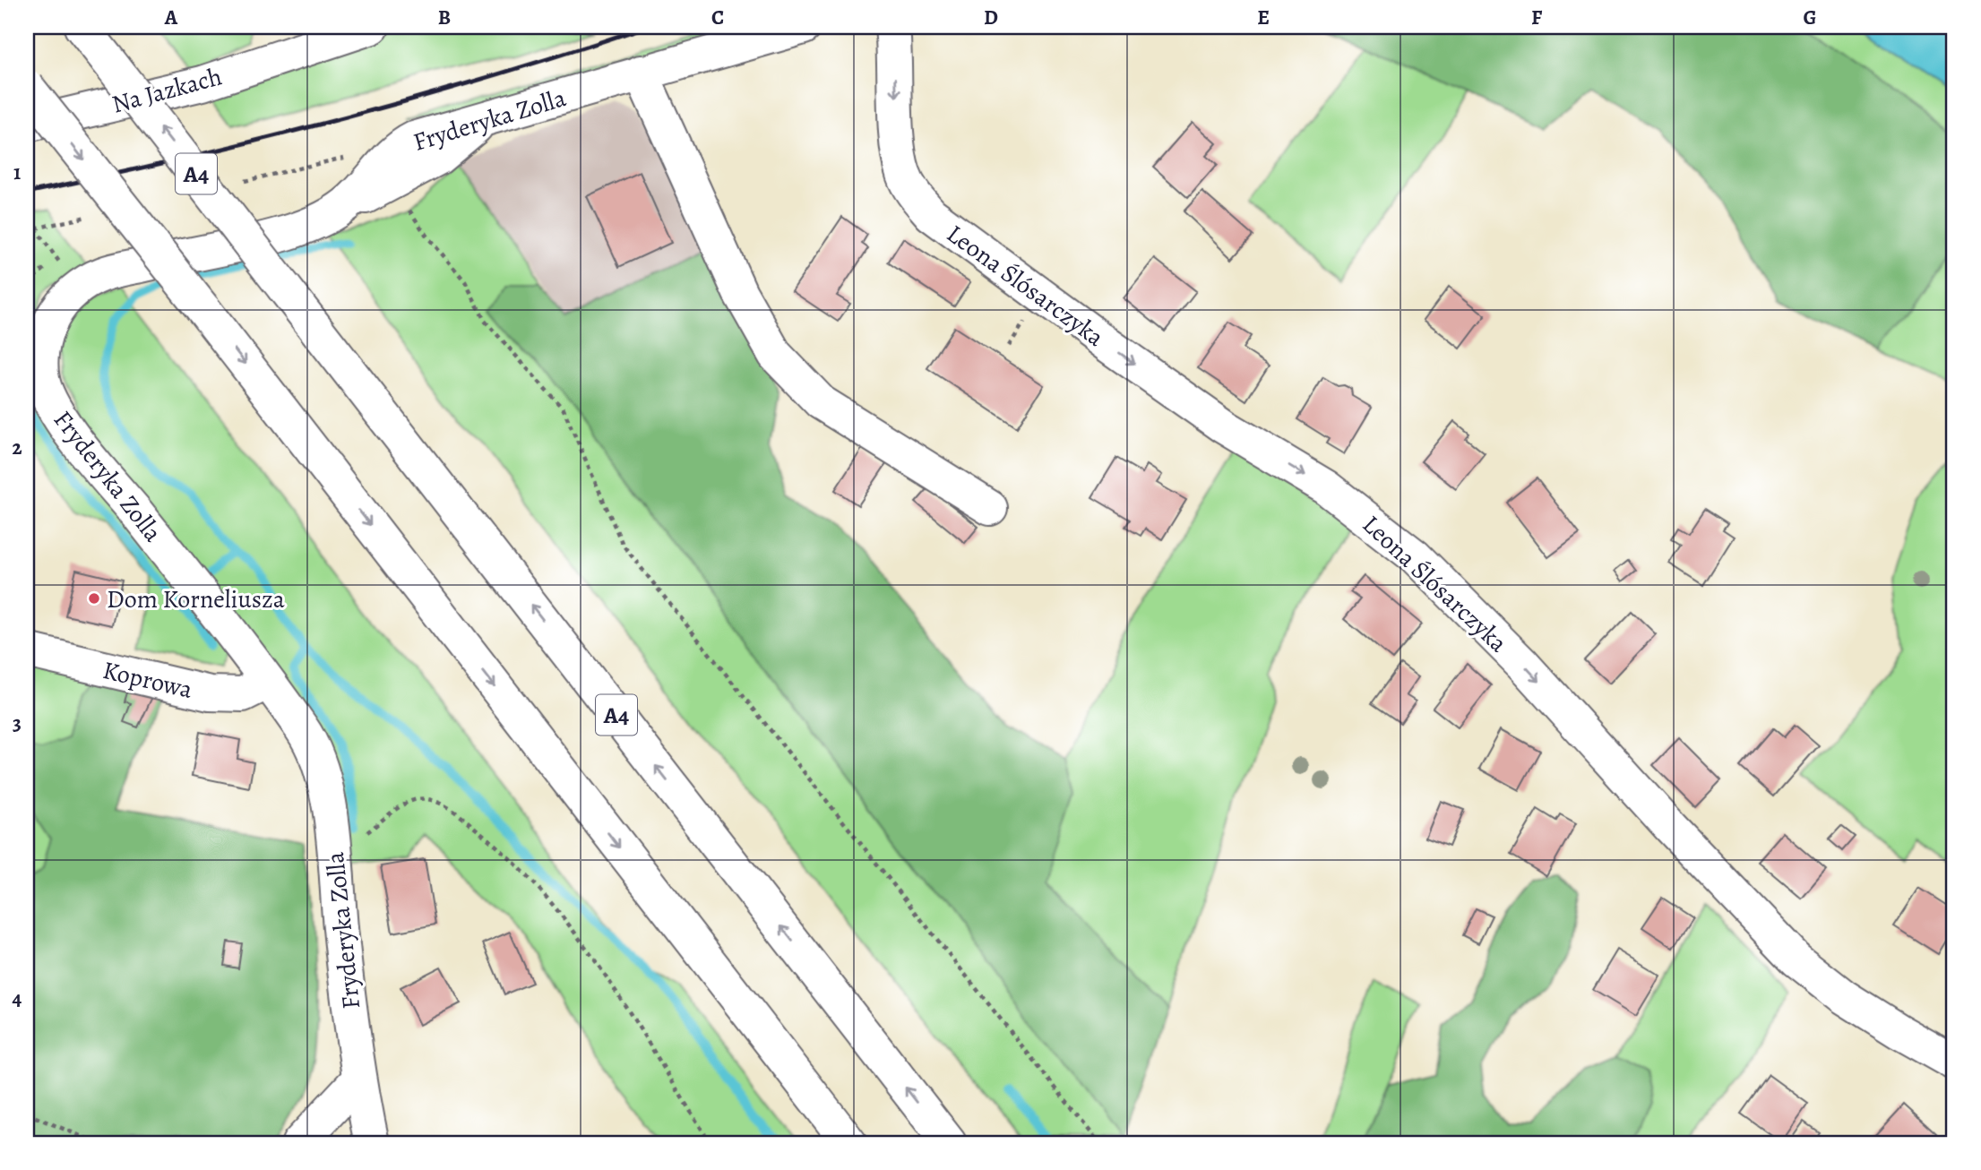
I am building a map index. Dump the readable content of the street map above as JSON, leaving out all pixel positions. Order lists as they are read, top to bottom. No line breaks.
{"streets":{"main road":["Na Jazkach","Fryderyka Zolla","A4","Leona Ślósarczyka","Koprowa"]},"crossings":[["Fryderyka Zolla","Koprowa"]],"places":["Dom Korneliusza"],"grid":{"columns":["A","B","C","D","E","F","G"],"rows":["1","2","3","4"]}}
